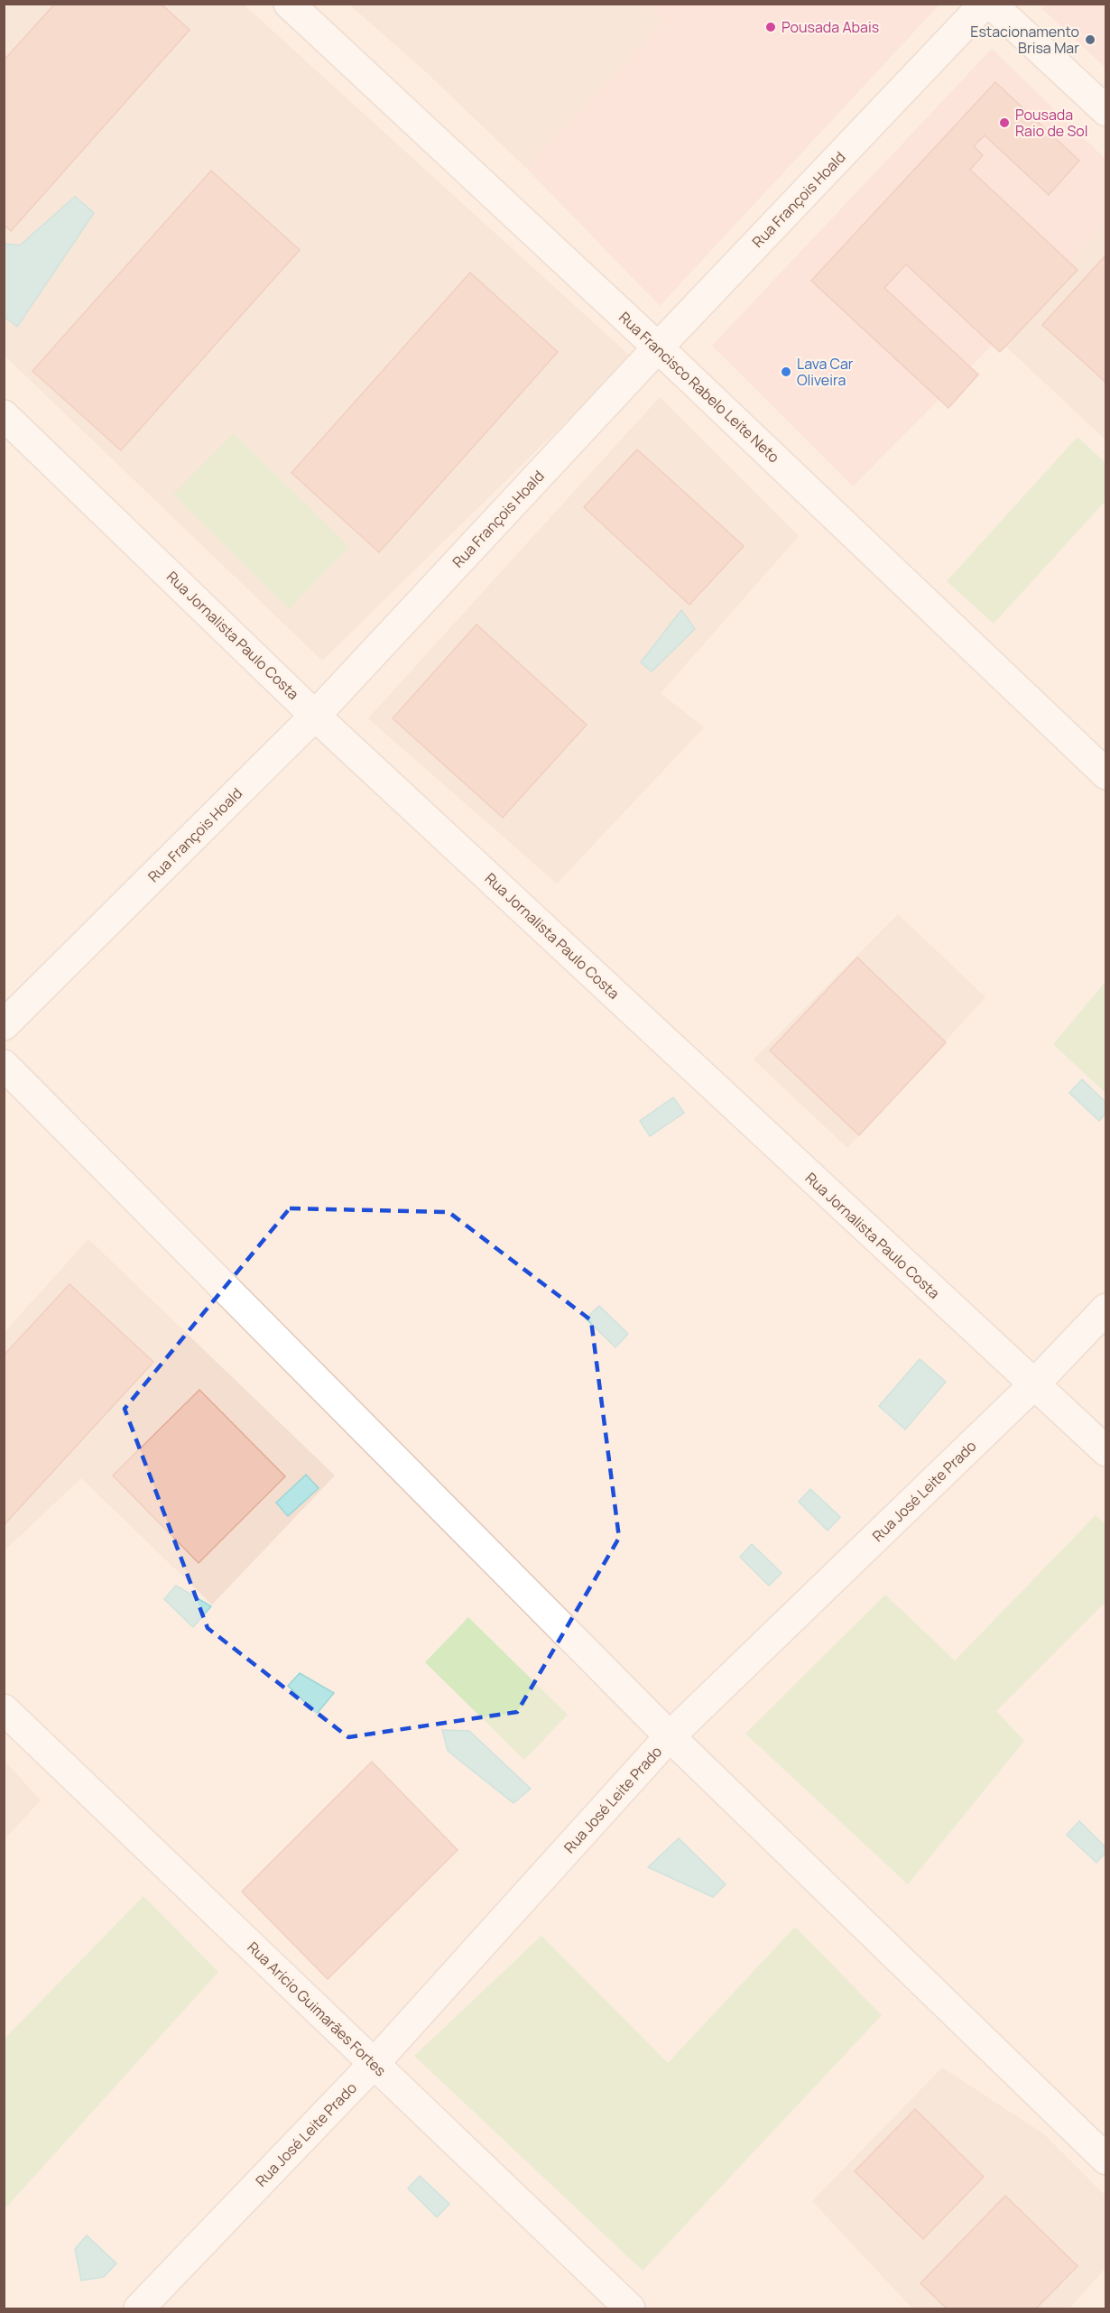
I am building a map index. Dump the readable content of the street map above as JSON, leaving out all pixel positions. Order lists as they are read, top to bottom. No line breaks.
{"streets":{"street":["Rua François Hoald","Rua Francisco Rabelo Leite Neto","Rua Jornalista Paulo Costa","Rua José Leite Prado","Rua Arício Guimarães Fortes"]},"crossings":[["Rua François Hoald","Rua Francisco Rabelo Leite Neto"],["Rua François Hoald","Rua Jornalista Paulo Costa"],["Rua Jornalista Paulo Costa","Rua José Leite Prado"],["Rua José Leite Prado","Rua Arício Guimarães Fortes"]],"places":["Pousada Abais","Estacionamento Brisa Mar","Pousada Raio de Sol","Lava Car Oliveira"]}
